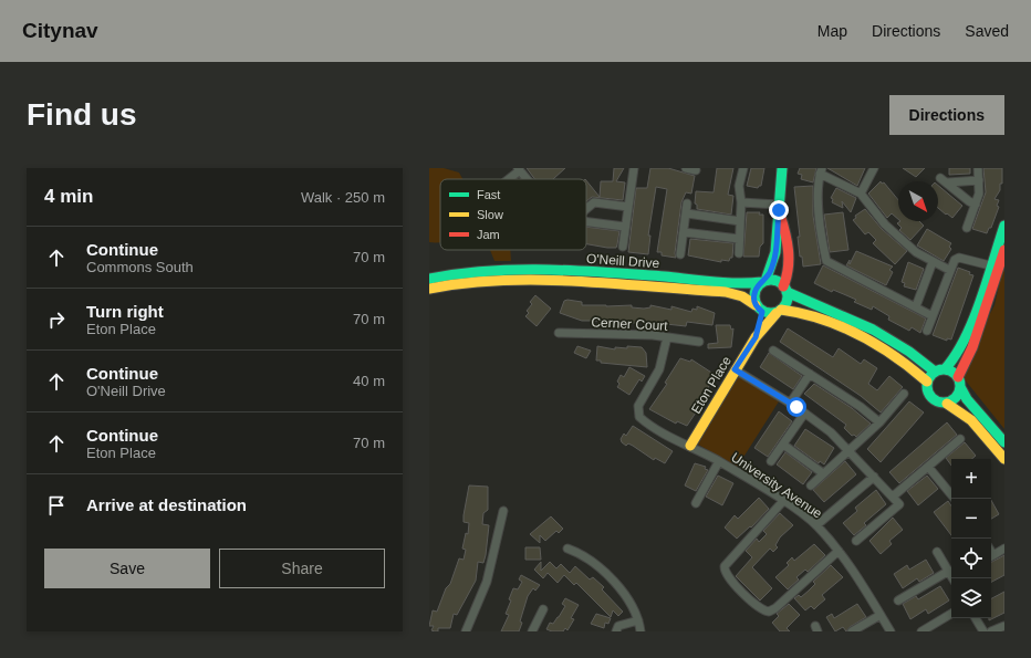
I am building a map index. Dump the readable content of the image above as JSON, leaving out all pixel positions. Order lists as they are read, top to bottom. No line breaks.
{"streets":{"main road":["O'Neill Drive","Eton Place"],"street":["Cerner Court","University Avenue"]},"crossings":[["O'Neill Drive","Eton Place"],["Cerner Court","University Avenue"],["Eton Place","University Avenue"]],"legend":["Fast","Slow","Jam"],"north":"bottom right","page":{"header":"Citynav","nav":["Map","Directions","Saved"],"buttons":["Directions",["Save","Share"]],"title":"Find us","heading":["4 min","Walk · 250 m"],"list":[["Continue","Commons South","70 m"],["Turn right","Eton Place","70 m"],["Continue","O'Neill Drive","40 m"],["Continue","Eton Place","70 m"],"Arrive at destination"],"map_buttons":["+","−"]}}
